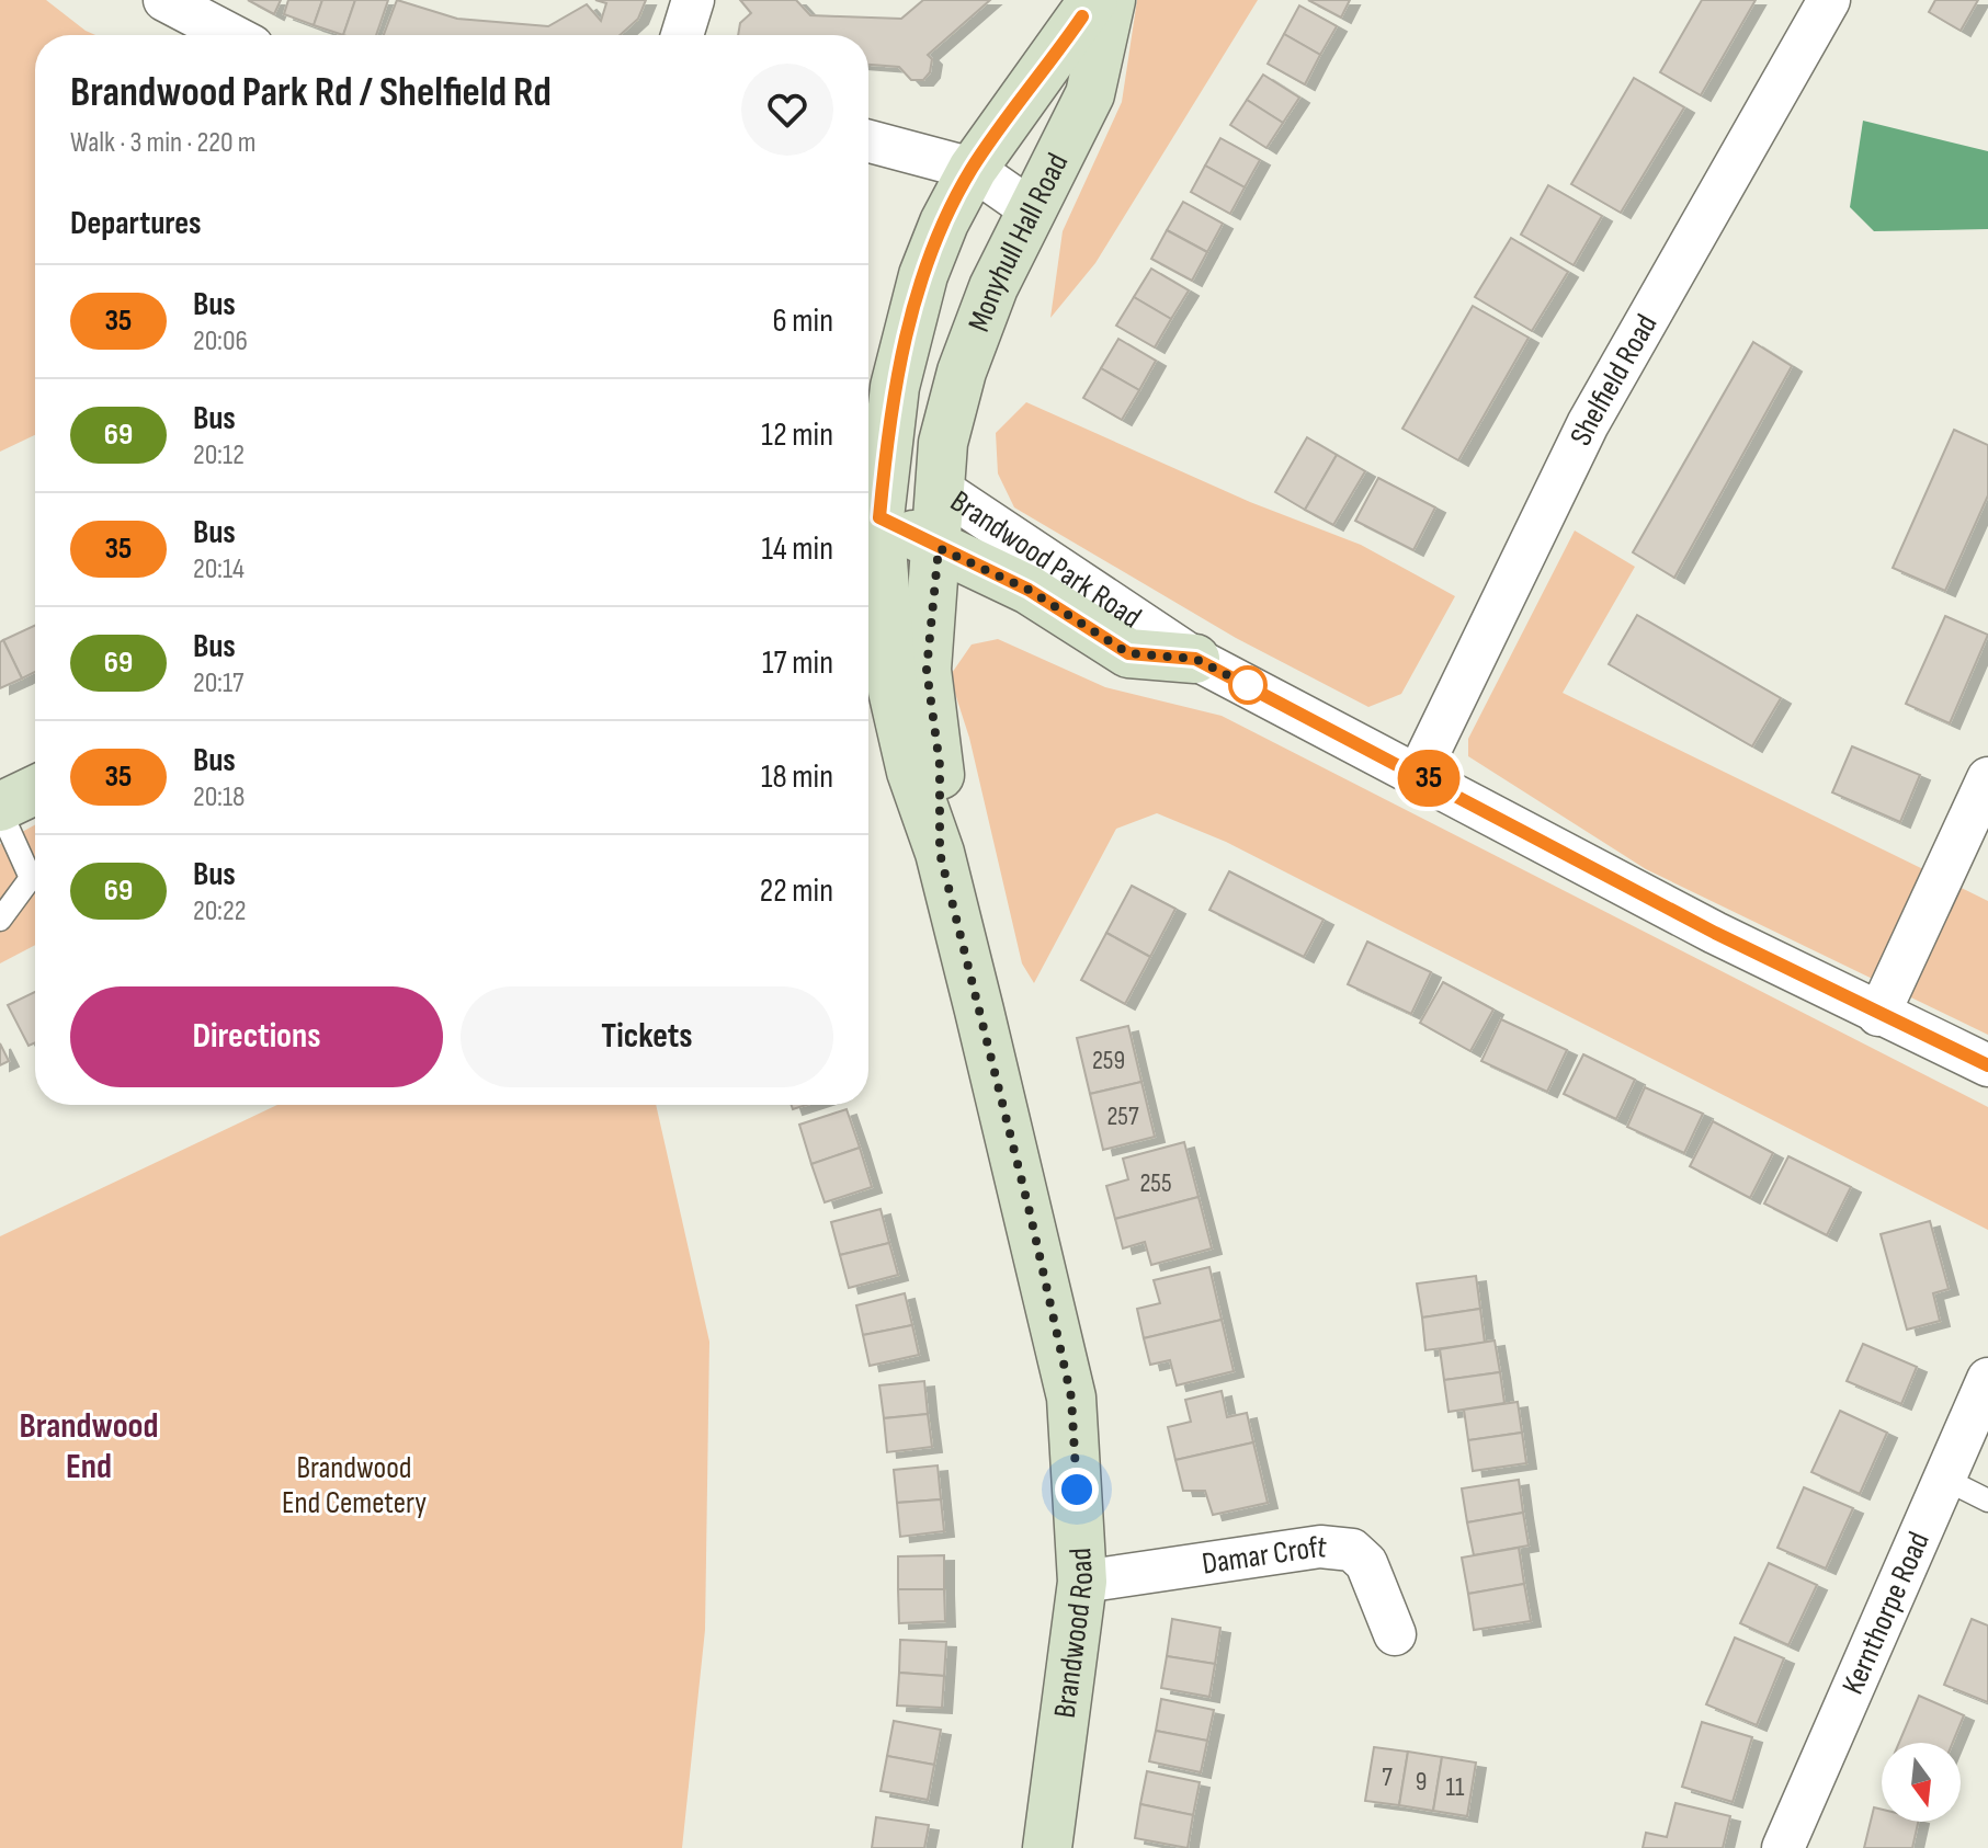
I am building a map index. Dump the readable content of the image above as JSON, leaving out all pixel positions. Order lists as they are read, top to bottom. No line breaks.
{"streets":{"street":["Monyhull Hall Road","Shelfield Road","Brandwood Park Road","Damar Croft","Kernthorpe Road","Brandwood Road"]},"crossings":[["Monyhull Hall Road","Brandwood Park Road"],["Monyhull Hall Road","Brandwood Road"],["Shelfield Road","Brandwood Park Road"],["Brandwood Park Road","Brandwood Road"],["Damar Croft","Brandwood Road"]],"districts":["Brandwood End"],"parks":["Brandwood End Cemetery"],"lines":["bus line 35"],"house_numbers":["259","257","255","7","9","11"],"north":"bottom","page":{"on_map":"35","heading":[["Brandwood Park Rd / Shelfield Rd","Walk · 3 min · 220 m"],"Departures"],"list":[{"mark":"35","name":"Bus","note":"20:06","value":"6 min"},{"mark":"69","name":"Bus","note":"20:12","value":"12 min"},{"mark":"35","name":"Bus","note":"20:14","value":"14 min"},{"mark":"69","name":"Bus","note":"20:17","value":"17 min"},{"mark":"35","name":"Bus","note":"20:18","value":"18 min"},{"mark":"69","name":"Bus","note":"20:22","value":"22 min"}],"buttons":["Directions","Tickets"]}}
